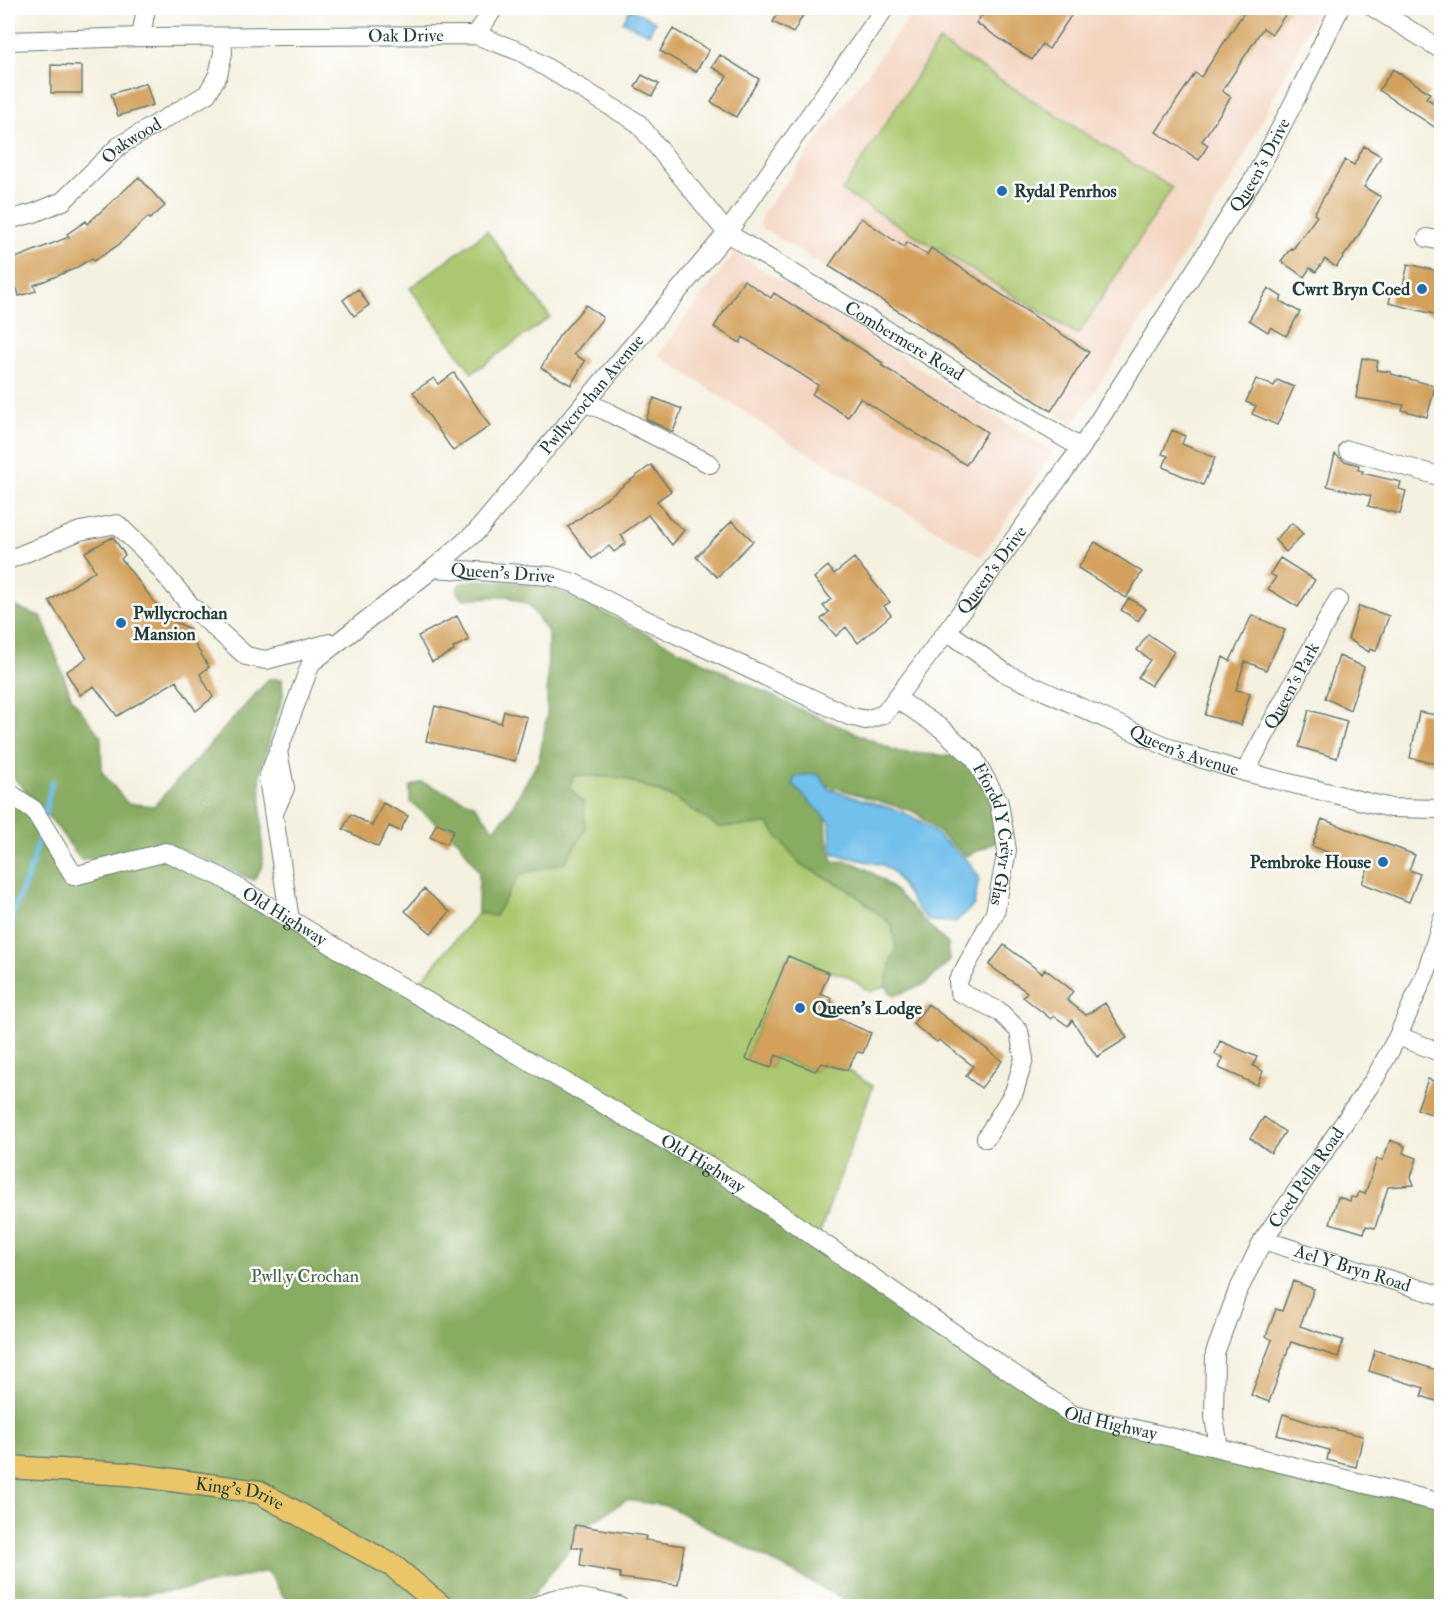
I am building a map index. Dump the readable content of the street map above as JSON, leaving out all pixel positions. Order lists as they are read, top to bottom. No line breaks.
{"streets":{"main road":["King's Drive"],"street":["Oak Drive","Oakwood","Queen's Drive","Combermere Road","Pwllycrochan Avenue","Queen's Park","Queen's Avenue","Ffordd Y Crëyr Glas","Old Highway","Coed Pella Road","Ael Y Bryn Road"]},"crossings":[["Oak Drive","Oakwood"],["Oak Drive","Combermere Road"],["Oak Drive","Pwllycrochan Avenue"],["Queen's Drive","Combermere Road"],["Queen's Drive","Pwllycrochan Avenue"],["Queen's Drive","Queen's Avenue"],["Queen's Drive","Ffordd Y Crëyr Glas"],["Combermere Road","Pwllycrochan Avenue"],["Pwllycrochan Avenue","Old Highway"],["Queen's Park","Queen's Avenue"],["Old Highway","Coed Pella Road"],["Coed Pella Road","Ael Y Bryn Road"]],"parks":["Pwll y Crochan"],"places":["Rydal Penrhos","Cwrt Bryn Coed","Pwllycrochan Mansion","Pembroke House","Queen's Lodge"]}
